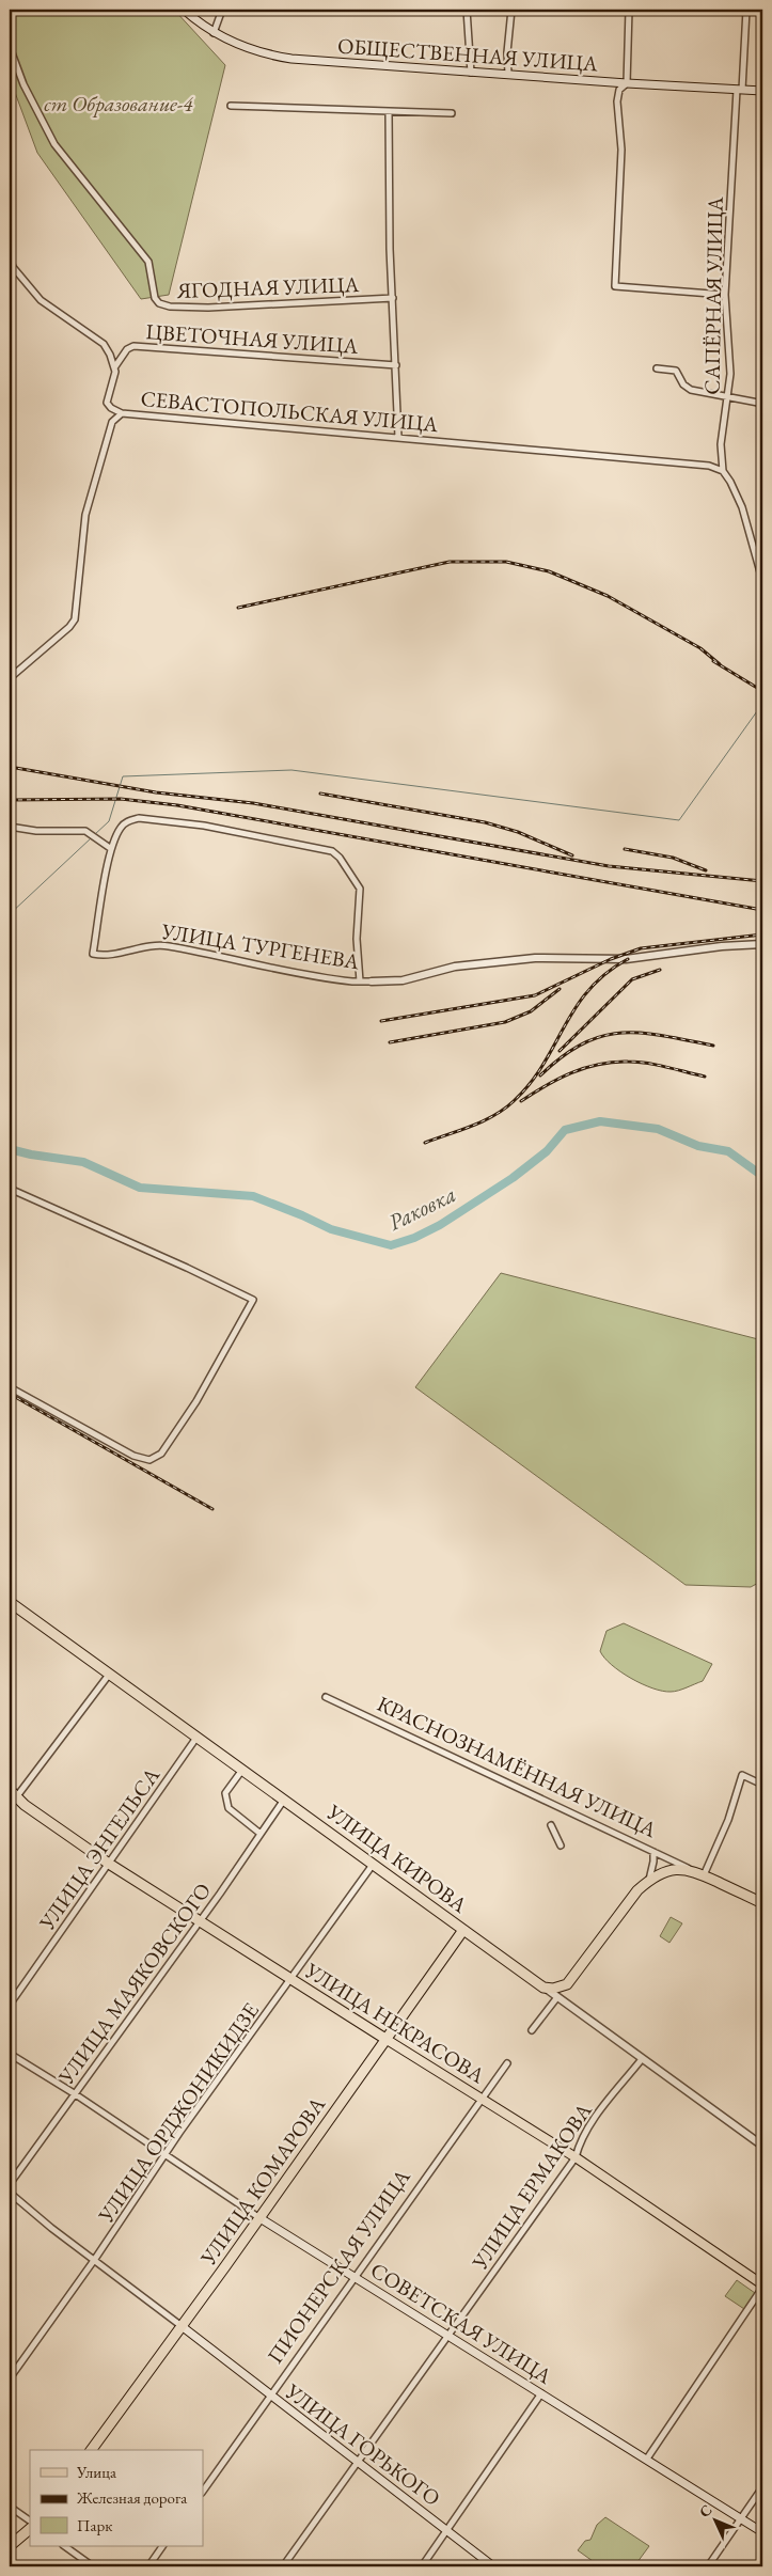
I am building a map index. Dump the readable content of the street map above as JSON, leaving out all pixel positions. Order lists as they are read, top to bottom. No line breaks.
{"streets":{"highway":["КРАСНОЗНАМЁННАЯ УЛИЦА","УЛИЦА КИРОВА","УЛИЦА НЕКРАСОВА","УЛИЦА КОМАРОВА"],"main road":["ОБЩЕСТВЕННАЯ УЛИЦА","СОВЕТСКАЯ УЛИЦА","УЛИЦА ГОРЬКОГО"],"street":["ЯГОДНАЯ УЛИЦА","САПЁРНАЯ УЛИЦА","ЦВЕТОЧНАЯ УЛИЦА","СЕВАСТОПОЛЬСКАЯ УЛИЦА","УЛИЦА ТУРГЕНЕВА","УЛИЦА ЭНГЕЛЬСА","УЛИЦА МАЯКОВСКОГО","УЛИЦА ОРДЖОНИКИДЗЕ","УЛИЦА ЕРМАКОВА","ПИОНЕРСКАЯ УЛИЦА"]},"crossings":[["ОБЩЕСТВЕННАЯ УЛИЦА","САПЁРНАЯ УЛИЦА"],["САПЁРНАЯ УЛИЦА","СЕВАСТОПОЛЬСКАЯ УЛИЦА"],["УЛИЦА ЭНГЕЛЬСА","УЛИЦА КИРОВА"],["УЛИЦА ЭНГЕЛЬСА","УЛИЦА НЕКРАСОВА"],["УЛИЦА КИРОВА","УЛИЦА МАЯКОВСКОГО"],["УЛИЦА КИРОВА","УЛИЦА ОРДЖОНИКИДЗЕ"],["УЛИЦА КИРОВА","УЛИЦА КОМАРОВА"],["УЛИЦА КИРОВА","УЛИЦА ЕРМАКОВА"],["УЛИЦА МАЯКОВСКОГО","УЛИЦА НЕКРАСОВА"],["УЛИЦА МАЯКОВСКОГО","СОВЕТСКАЯ УЛИЦА"],["УЛИЦА НЕКРАСОВА","УЛИЦА ОРДЖОНИКИДЗЕ"],["УЛИЦА НЕКРАСОВА","УЛИЦА КОМАРОВА"],["УЛИЦА НЕКРАСОВА","УЛИЦА ЕРМАКОВА"],["УЛИЦА НЕКРАСОВА","ПИОНЕРСКАЯ УЛИЦА"],["УЛИЦА ОРДЖОНИКИДЗЕ","СОВЕТСКАЯ УЛИЦА"],["УЛИЦА ОРДЖОНИКИДЗЕ","УЛИЦА ГОРЬКОГО"],["УЛИЦА КОМАРОВА","СОВЕТСКАЯ УЛИЦА"],["УЛИЦА КОМАРОВА","УЛИЦА ГОРЬКОГО"],["УЛИЦА ЕРМАКОВА","СОВЕТСКАЯ УЛИЦА"],["УЛИЦА ЕРМАКОВА","УЛИЦА ГОРЬКОГО"],["ПИОНЕРСКАЯ УЛИЦА","СОВЕТСКАЯ УЛИЦА"],["ПИОНЕРСКАЯ УЛИЦА","УЛИЦА ГОРЬКОГО"]],"water":["Раковка"],"parks":["ст Образование-4"],"legend":["Улица","Железная дорога","Парк"],"north":"top left"}
